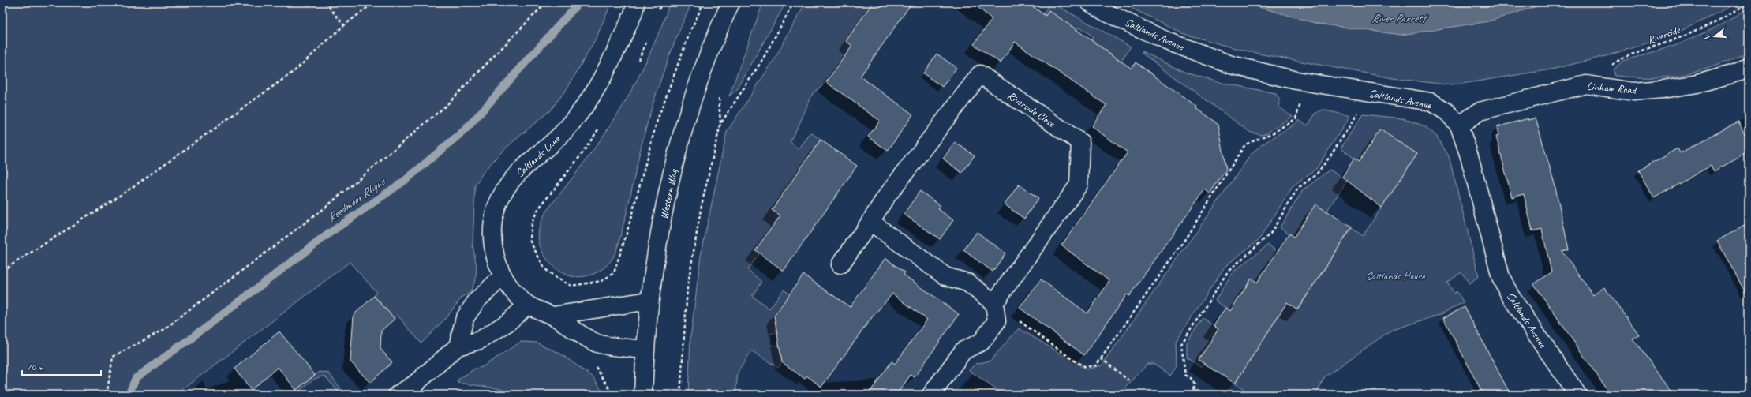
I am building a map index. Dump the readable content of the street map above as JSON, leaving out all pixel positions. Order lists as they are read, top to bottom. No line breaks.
{"streets":{"street":["Saltlands Avenue","Linham Road","Riverside Close","Saltlands Lane","Western Way"],"path":["Riverside"]},"crossings":[["Saltlands Avenue","Linham Road"],["Riverside","Linham Road"],["Saltlands Lane","Western Way"]],"water":["River Parrett","Reedmoor Rhyne"],"parks":["Saltlands House"],"scale_bar":"20 m","north":"left"}
